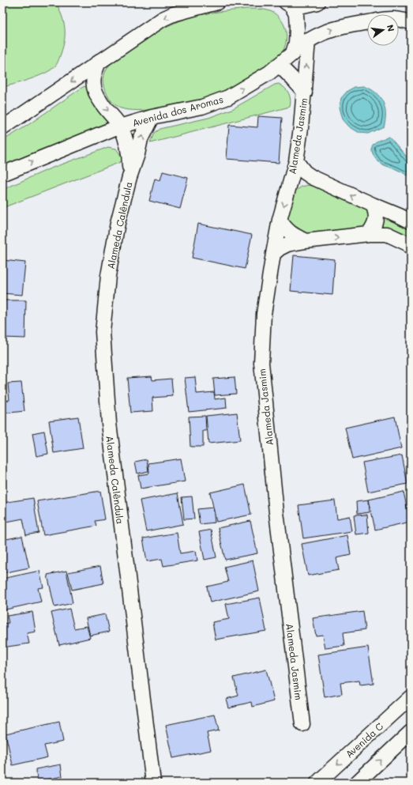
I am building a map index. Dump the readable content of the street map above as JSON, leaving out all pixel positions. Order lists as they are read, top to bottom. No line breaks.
{"streets":{"street":["Avenida dos Aromas","Alameda Jasmim","Alameda Calêndula","Avenida C"]},"crossings":[["Avenida dos Aromas","Alameda Jasmim"],["Avenida dos Aromas","Alameda Calêndula"]],"north":"right"}
